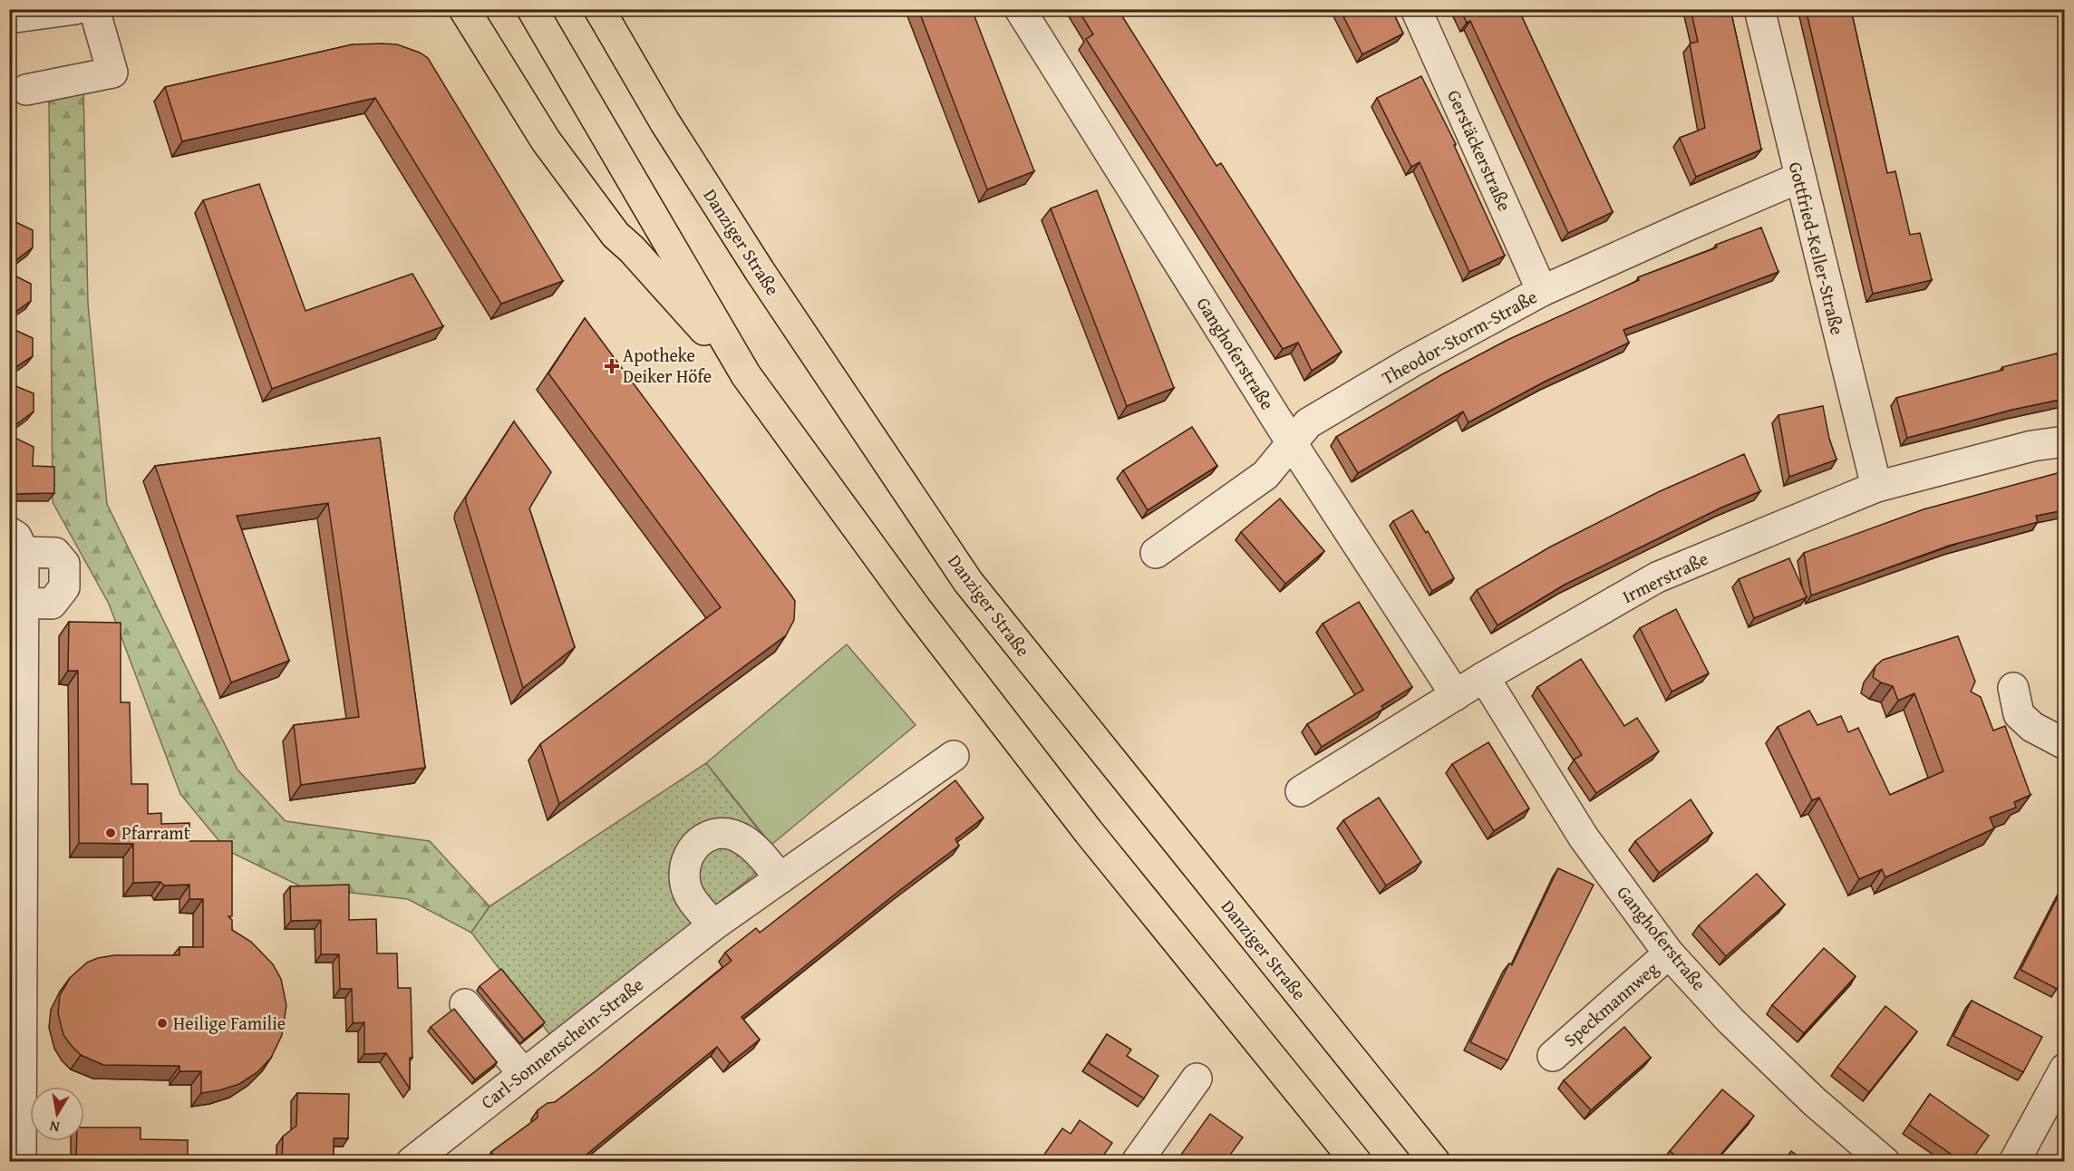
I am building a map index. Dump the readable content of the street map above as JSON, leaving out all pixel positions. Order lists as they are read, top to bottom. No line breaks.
{"streets":{"highway":["Danziger Straße"],"street":["Gerstäckerstraße","Gottfried-Keller-Straße","Theodor-Storm-Straße","Ganghoferstraße","Irmerstraße","Speckmannweg","Carl-Sonnenschein-Straße"]},"crossings":[["Gerstäckerstraße","Theodor-Storm-Straße"],["Gottfried-Keller-Straße","Theodor-Storm-Straße"],["Gottfried-Keller-Straße","Irmerstraße"],["Theodor-Storm-Straße","Ganghoferstraße"],["Ganghoferstraße","Irmerstraße"],["Ganghoferstraße","Speckmannweg"]],"places":{"health":["Apotheke Deiker Höfe"],"other":["Pfarramt","Heilige Familie"]},"north":"bottom"}
